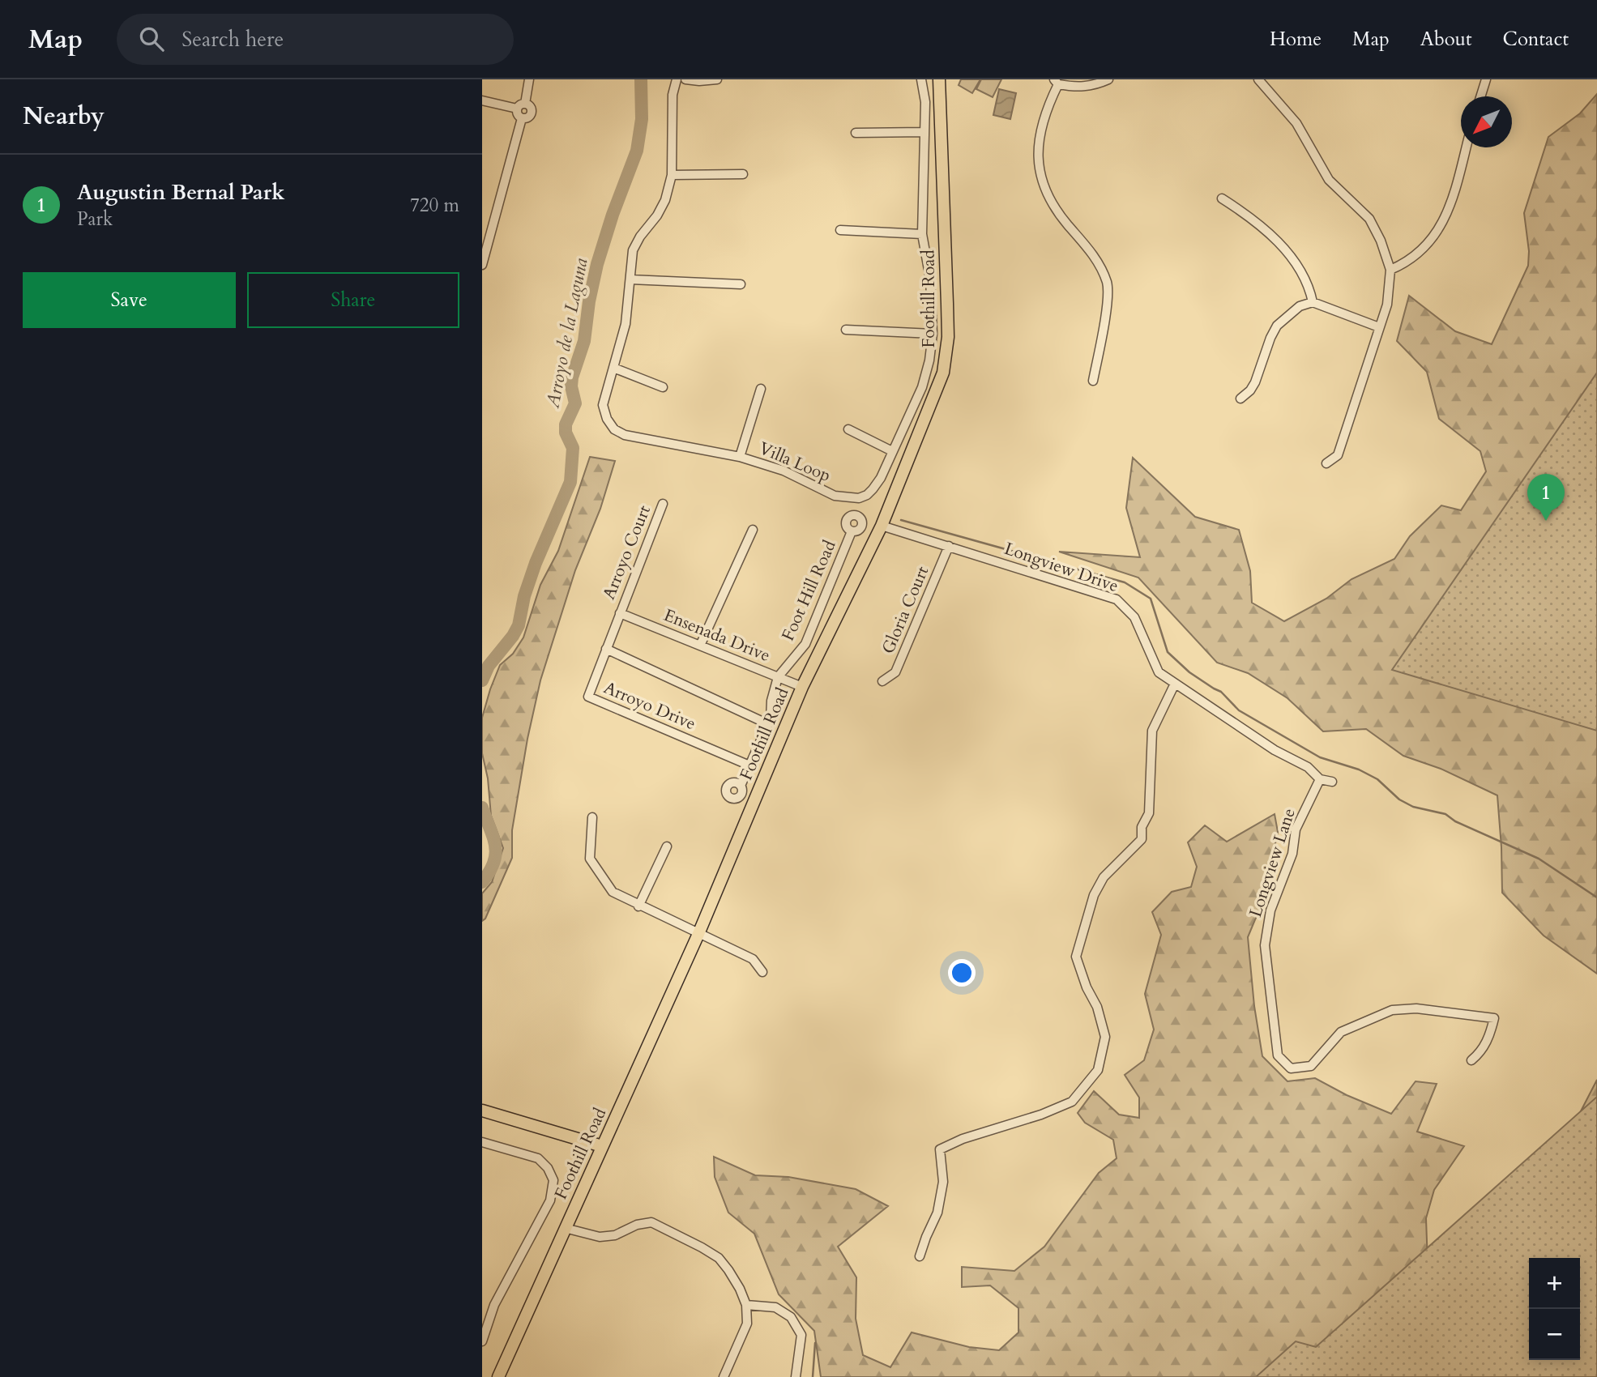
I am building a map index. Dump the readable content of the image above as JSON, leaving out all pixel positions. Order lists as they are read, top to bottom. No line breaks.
{"streets":{"main road":["Foothill Road"],"street":["Villa Loop","Arroyo Court","Longview Drive","Foot Hill Road","Gloria Court","Ensenada Drive","Arroyo Drive","Longview Lane"]},"crossings":[["Foothill Road","Longview Drive"],["Foothill Road","Ensenada Drive"],["Arroyo Court","Ensenada Drive"],["Arroyo Court","Arroyo Drive"],["Longview Drive","Gloria Court"],["Longview Drive","Longview Lane"],["Foot Hill Road","Ensenada Drive"],["Foot Hill Road","Arroyo Drive"],["Ensenada Drive","Arroyo Drive"]],"water":["Arroyo de la Laguna"],"north":"bottom left","page":{"header":"Map","search":"Search here","nav":["Home","Map","About","Contact"],"heading":"Nearby","list":[{"mark":"1","name":"Augustin Bernal Park","note":"Park","value":"720 m"}],"buttons":["Save","Share"],"pins":"1","map_buttons":["+","−"]}}
